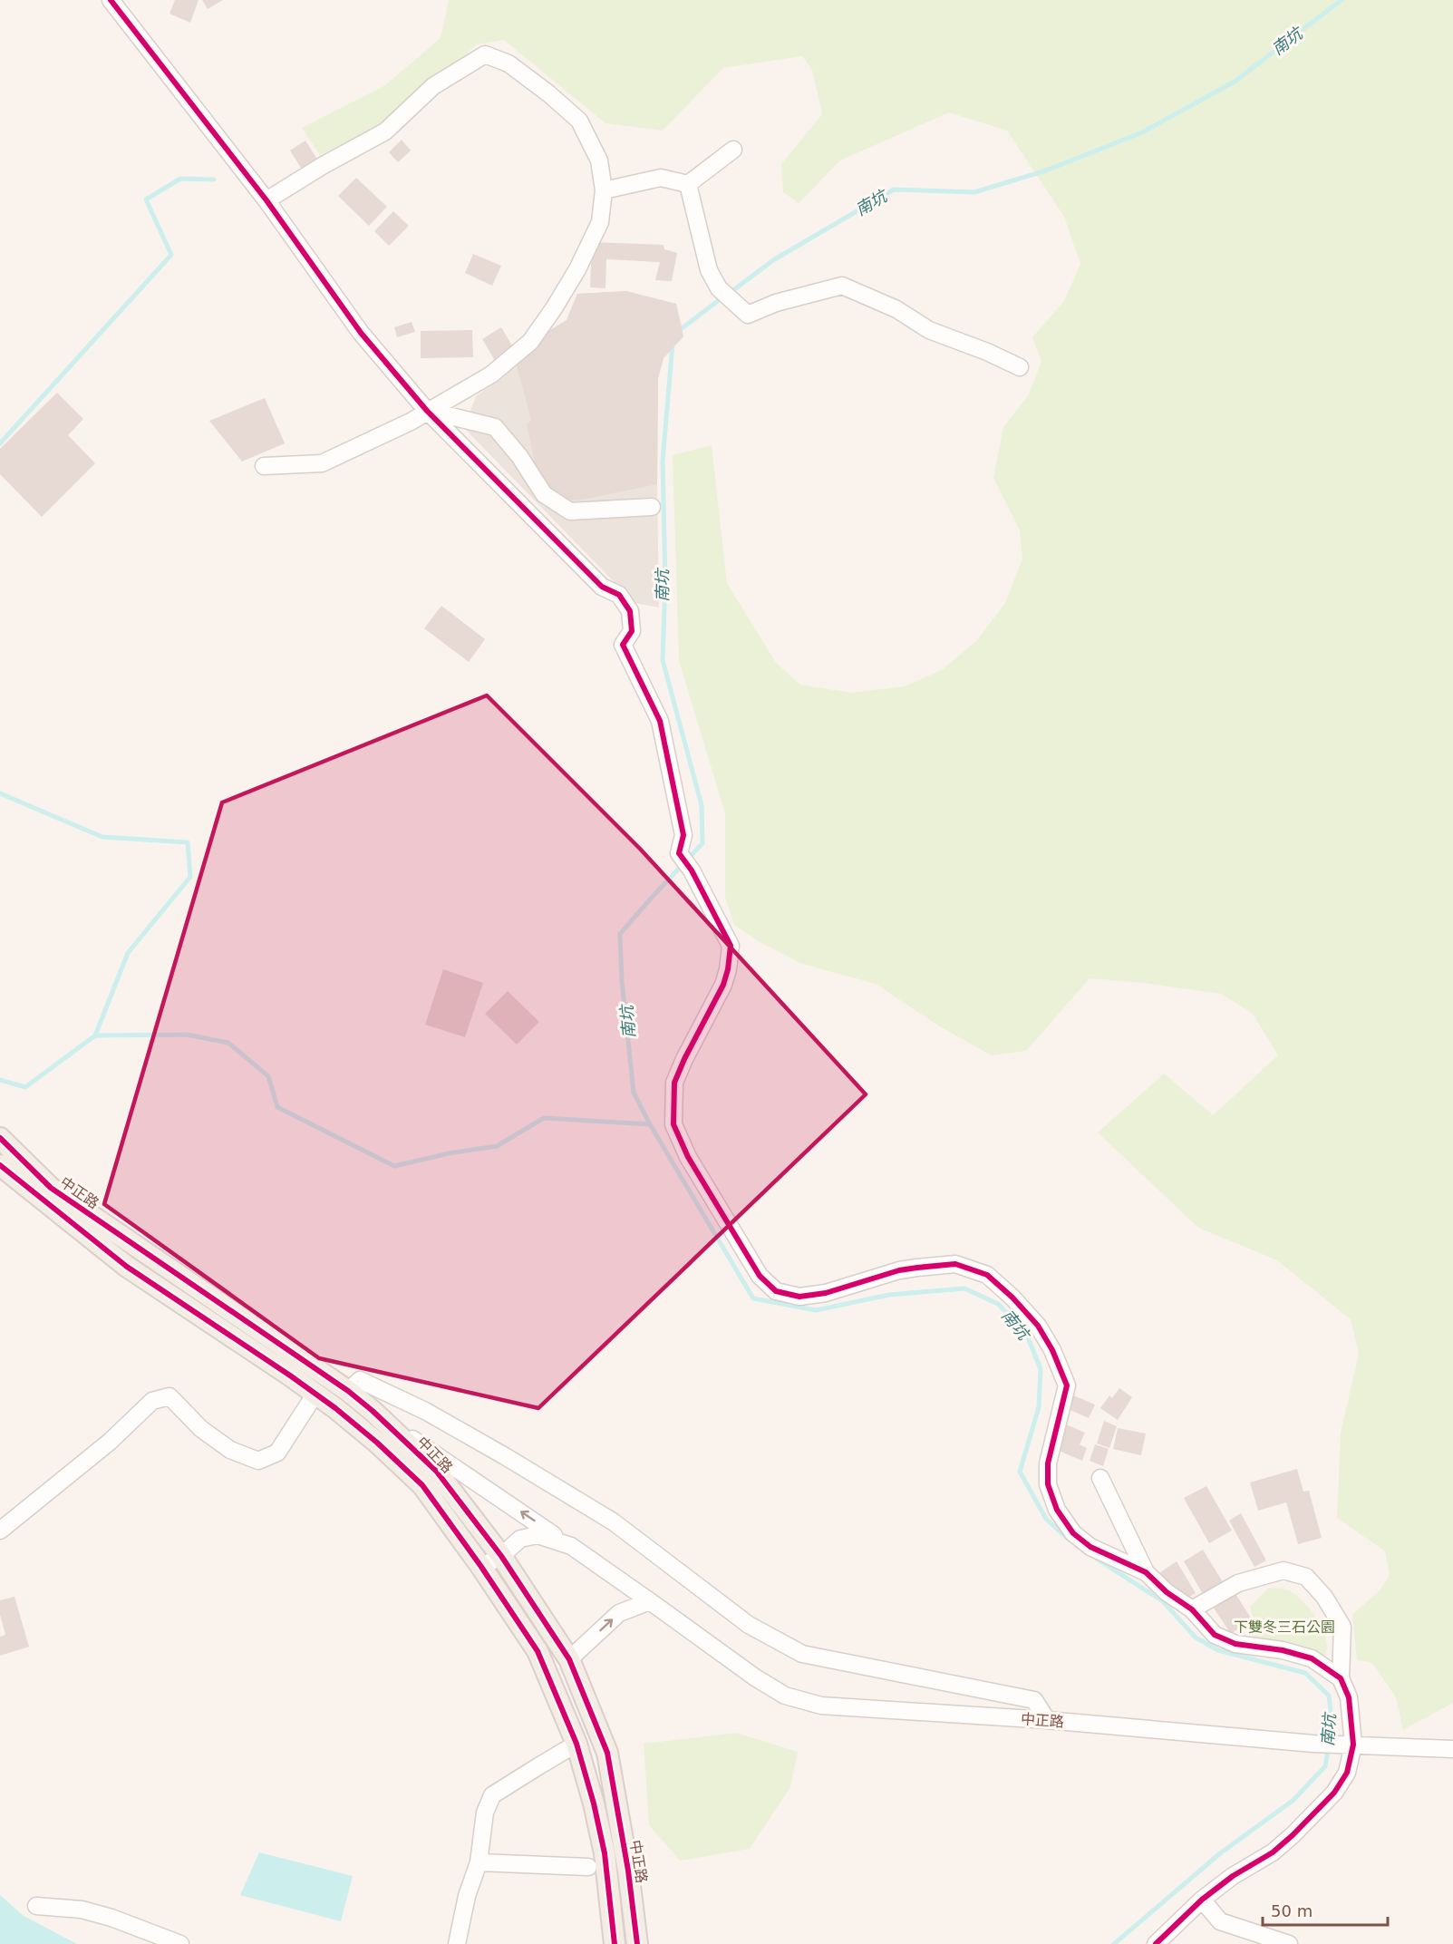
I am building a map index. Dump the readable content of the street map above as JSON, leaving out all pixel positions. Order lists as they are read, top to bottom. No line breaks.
{"streets":{"main road":["中正路"]},"water":["南坑"],"parks":["下雙冬三石公園"],"scale_bar":"50 m"}
